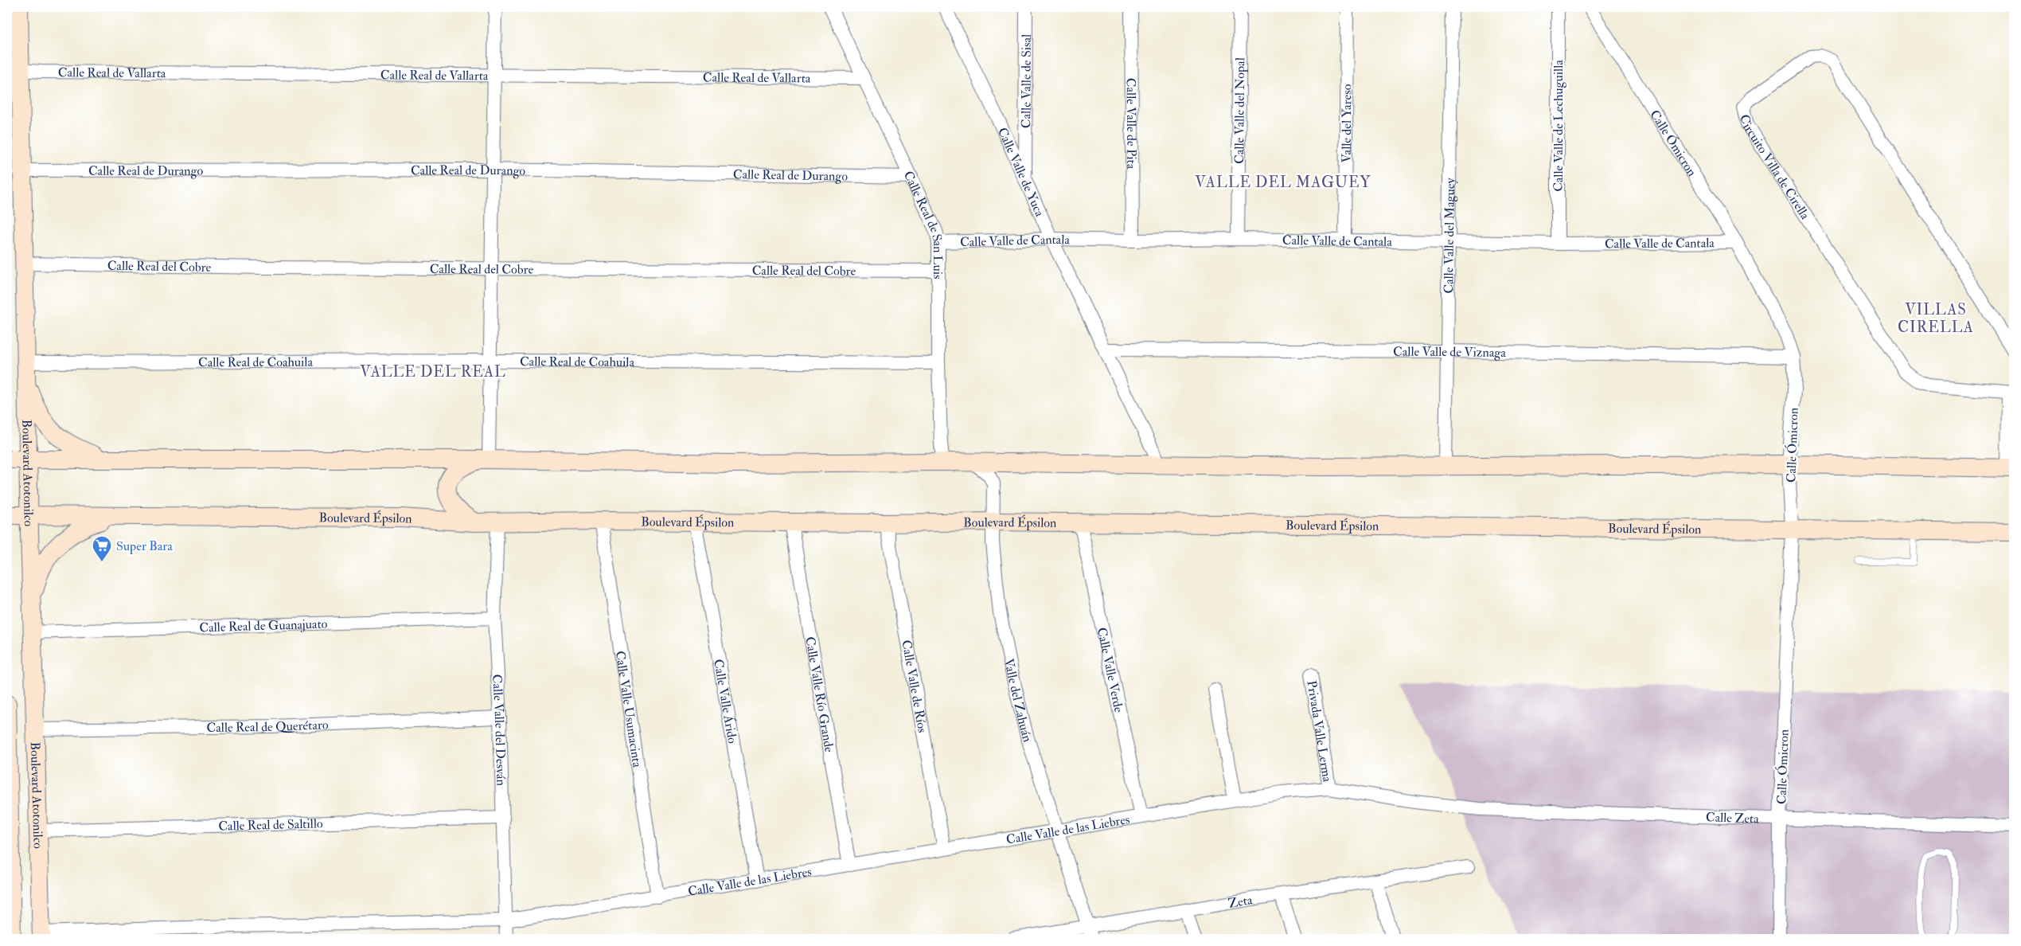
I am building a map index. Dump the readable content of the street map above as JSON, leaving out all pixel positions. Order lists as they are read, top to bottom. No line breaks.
{"streets":{"street":["Calle Real de Vallarta","Calle Valle de Sisal","Calle Valle del Nopal","Calle Valle de Pita","Valle del Yareso","Calle Valle de Lechuguilla","Calle Ómicron","Circuito Villa de Cirella","Calle Real de Durango","Calle Valle de Yuca","Calle Real de San Luis","Calle Valle del Maguey","Calle Valle de Cantala","Calle Real del Cobre","Calle Valle de Viznaga","Calle Real de Coahuila","Boulevard Atotonilco","Boulevard Épsilon","Calle Real de Guanajuato","Calle Valle Verde","Calle Valle de Ríos","Calle Valle Río Grande","Valle del Zahuán","Calle Valle Árido","Calle Valle Usumacinta","Calle Real de Querétaro","Calle Valle del Desván","Privada Valle Lerma","Calle Zeta","Calle Real de Saltillo","Calle Valle de las Liebres","Zeta"]},"crossings":[["Calle Real de Vallarta","Calle Real de San Luis"],["Calle Real de Vallarta","Boulevard Atotonilco"],["Calle Valle de Sisal","Calle Valle de Yuca"],["Calle Valle del Nopal","Calle Valle de Cantala"],["Calle Valle de Pita","Calle Valle de Cantala"],["Valle del Yareso","Calle Valle de Cantala"],["Calle Valle de Lechuguilla","Calle Valle de Cantala"],["Calle Ómicron","Calle Valle de Cantala"],["Calle Ómicron","Calle Valle de Viznaga"],["Calle Ómicron","Boulevard Épsilon"],["Calle Ómicron","Calle Zeta"],["Calle Real de Durango","Calle Real de San Luis"],["Calle Real de Durango","Boulevard Atotonilco"],["Calle Valle de Yuca","Calle Valle de Cantala"],["Calle Valle de Yuca","Calle Valle de Viznaga"],["Calle Real de San Luis","Calle Valle de Cantala"],["Calle Real de San Luis","Calle Real del Cobre"],["Calle Real de San Luis","Calle Real de Coahuila"],["Calle Valle del Maguey","Calle Valle de Cantala"],["Calle Valle del Maguey","Calle Valle de Viznaga"],["Calle Real del Cobre","Boulevard Atotonilco"],["Calle Real de Coahuila","Boulevard Atotonilco"],["Boulevard Atotonilco","Boulevard Épsilon"],["Boulevard Atotonilco","Calle Real de Guanajuato"],["Boulevard Atotonilco","Calle Real de Querétaro"],["Boulevard Atotonilco","Calle Real de Saltillo"],["Boulevard Atotonilco","Calle Valle de las Liebres"],["Boulevard Épsilon","Calle Valle Verde"],["Boulevard Épsilon","Calle Valle de Ríos"],["Boulevard Épsilon","Calle Valle Río Grande"],["Boulevard Épsilon","Valle del Zahuán"],["Boulevard Épsilon","Calle Valle Árido"],["Boulevard Épsilon","Calle Valle Usumacinta"],["Boulevard Épsilon","Calle Valle del Desván"],["Calle Real de Guanajuato","Calle Valle del Desván"],["Calle Valle Verde","Calle Valle de las Liebres"],["Calle Valle de Ríos","Calle Valle de las Liebres"],["Calle Valle Río Grande","Calle Valle de las Liebres"],["Valle del Zahuán","Calle Valle de las Liebres"],["Valle del Zahuán","Zeta"],["Calle Valle Árido","Calle Valle de las Liebres"],["Calle Valle Usumacinta","Calle Valle de las Liebres"],["Calle Real de Querétaro","Calle Valle del Desván"],["Calle Valle del Desván","Calle Real de Saltillo"],["Calle Valle del Desván","Calle Valle de las Liebres"],["Privada Valle Lerma","Calle Valle de las Liebres"],["Calle Zeta","Calle Valle de las Liebres"]],"districts":["VALLE DEL MAGUEY","VILLAS CIRELLA","VALLE DEL REAL"],"places":{"supermarket":["Super Bara"]}}
